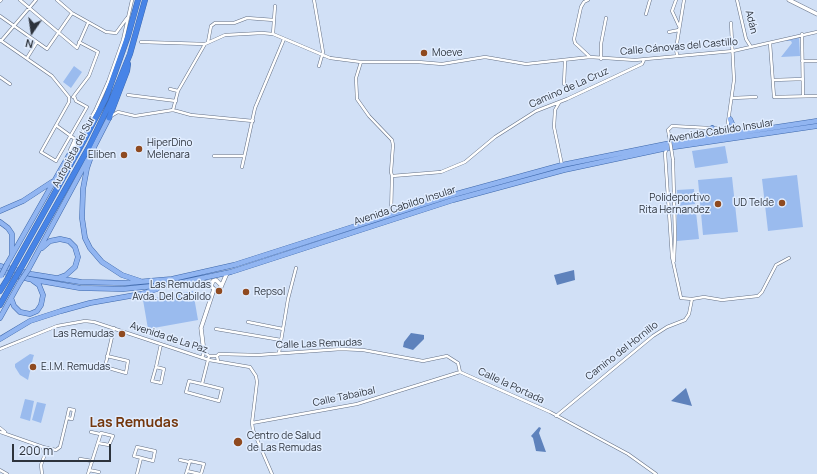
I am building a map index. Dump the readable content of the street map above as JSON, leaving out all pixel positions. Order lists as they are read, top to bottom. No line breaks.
{"streets":{"highway":["Autopista del Sur"],"main road":["Avenida Cabildo Insular"],"street":["Adán","Calle Cánovas del Castillo","Camino de La Cruz","Avenida de La Paz","Calle Las Remudas","Camino del Hornillo","Calle la Portada","Calle Tabaibal"]},"crossings":[["Adán","Calle Cánovas del Castillo"],["Calle Cánovas del Castillo","Camino de La Cruz"],["Avenida de La Paz","Calle Tabaibal"],["Calle Las Remudas","Calle la Portada"],["Calle Las Remudas","Calle Tabaibal"],["Camino del Hornillo","Calle la Portada"],["Calle la Portada","Calle Tabaibal"]],"districts":["Las Remudas"],"places":["Moeve","HiperDino Melenara","Eliben","UD Telde","Polideportivo Rita Hernandez","Las Remudas Avda. Del Cabildo","Repsol","Las Remudas","E.I.M. Remudas","Centro de Salud de Las Remudas"],"scale_bar":"200 m","north":"bottom"}
